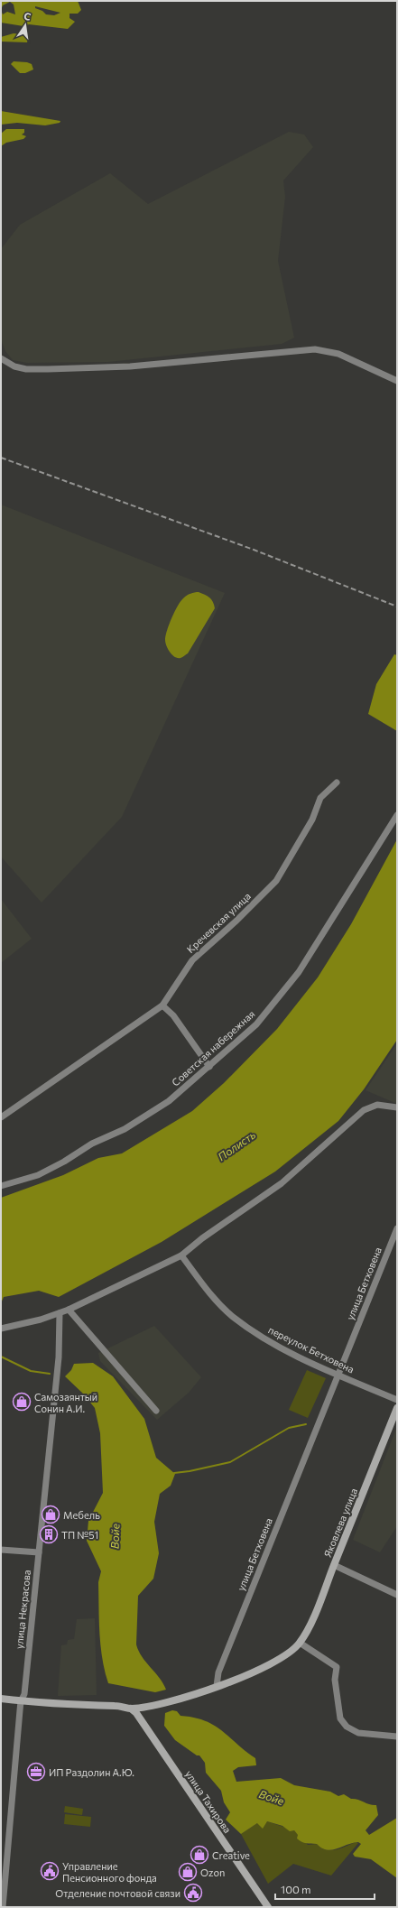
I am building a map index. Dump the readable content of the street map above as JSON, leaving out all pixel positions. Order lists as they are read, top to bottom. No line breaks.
{"streets":{"street":["Кречевская улица","Советская набережная","улица Бетховена","переулок Бетховена","Яковлева улица","улица Некрасова","улица Тахирова"]},"crossings":[["улица Бетховена","переулок Бетховена"],["улица Бетховена","Яковлева улица"]],"water":["Полисть","Войе"],"places":{"shop":["Самозаянтый Сонин А.И.","Мебель","Creative","Ozon"],"building":["ТП №51"],"office":["ИП Раздолин А.Ю."],"public building":["Управление Пенсионного фонда","Отделение почтовой связи"]},"scale_bar":"100 m","north":"top"}
